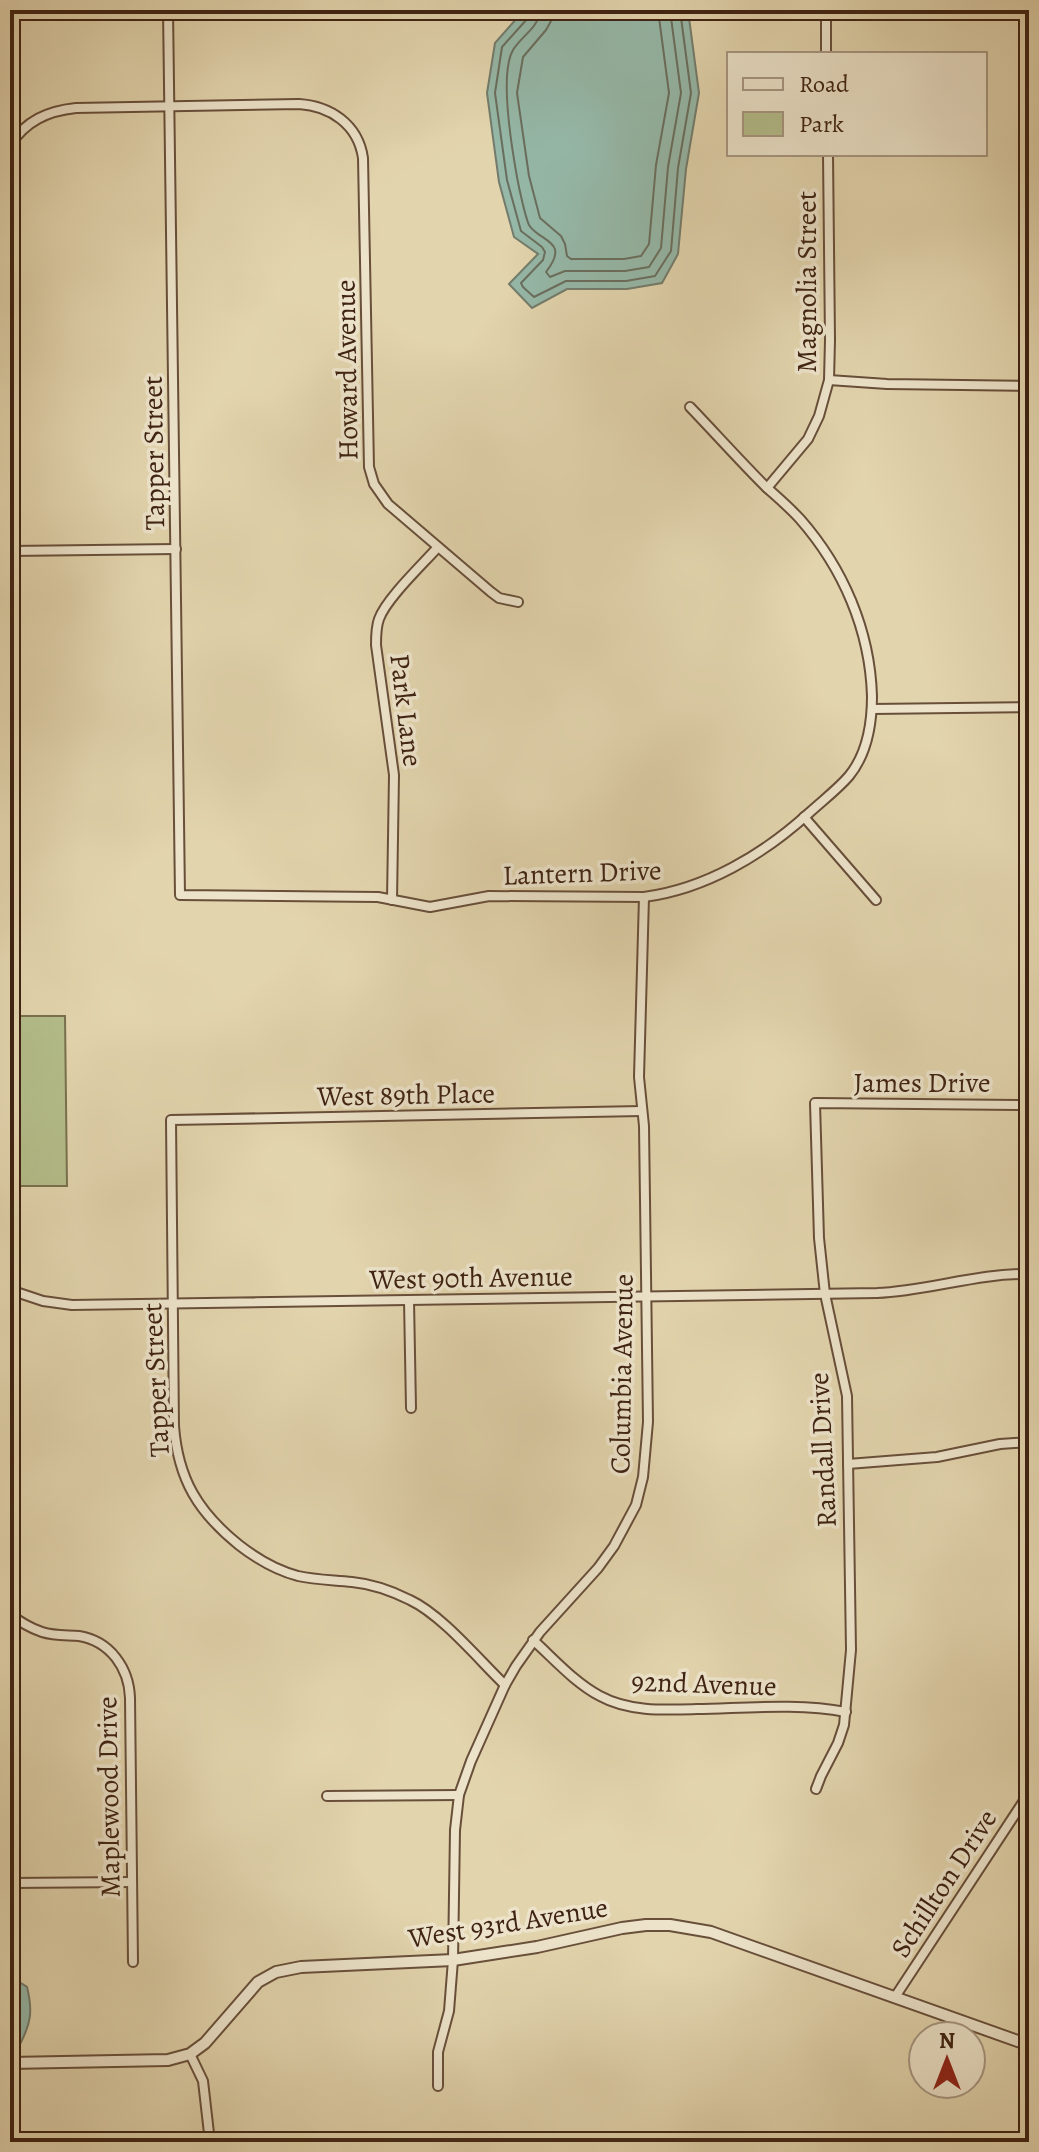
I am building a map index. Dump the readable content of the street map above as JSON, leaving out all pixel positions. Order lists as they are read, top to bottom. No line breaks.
{"streets":{"street":["Magnolia Street","Howard Avenue","Tapper Street","Park Lane","Lantern Drive","James Drive","West 89th Place","West 90th Avenue","Columbia Avenue","Randall Drive","92nd Avenue","Maplewood Drive","Schillton Drive","West 93rd Avenue"]},"crossings":[["Magnolia Street","Lantern Drive"],["Howard Avenue","Tapper Street"],["Howard Avenue","Park Lane"],["Tapper Street","Lantern Drive"],["Tapper Street","West 89th Place"],["Tapper Street","West 90th Avenue"],["Tapper Street","Columbia Avenue"],["Park Lane","Lantern Drive"],["Lantern Drive","Columbia Avenue"],["James Drive","Randall Drive"],["West 89th Place","Columbia Avenue"],["West 90th Avenue","Columbia Avenue"],["West 90th Avenue","Randall Drive"],["Columbia Avenue","92nd Avenue"],["Columbia Avenue","West 93rd Avenue"],["Randall Drive","92nd Avenue"],["Schillton Drive","West 93rd Avenue"]],"legend":["Road","Park"],"north":"top"}
